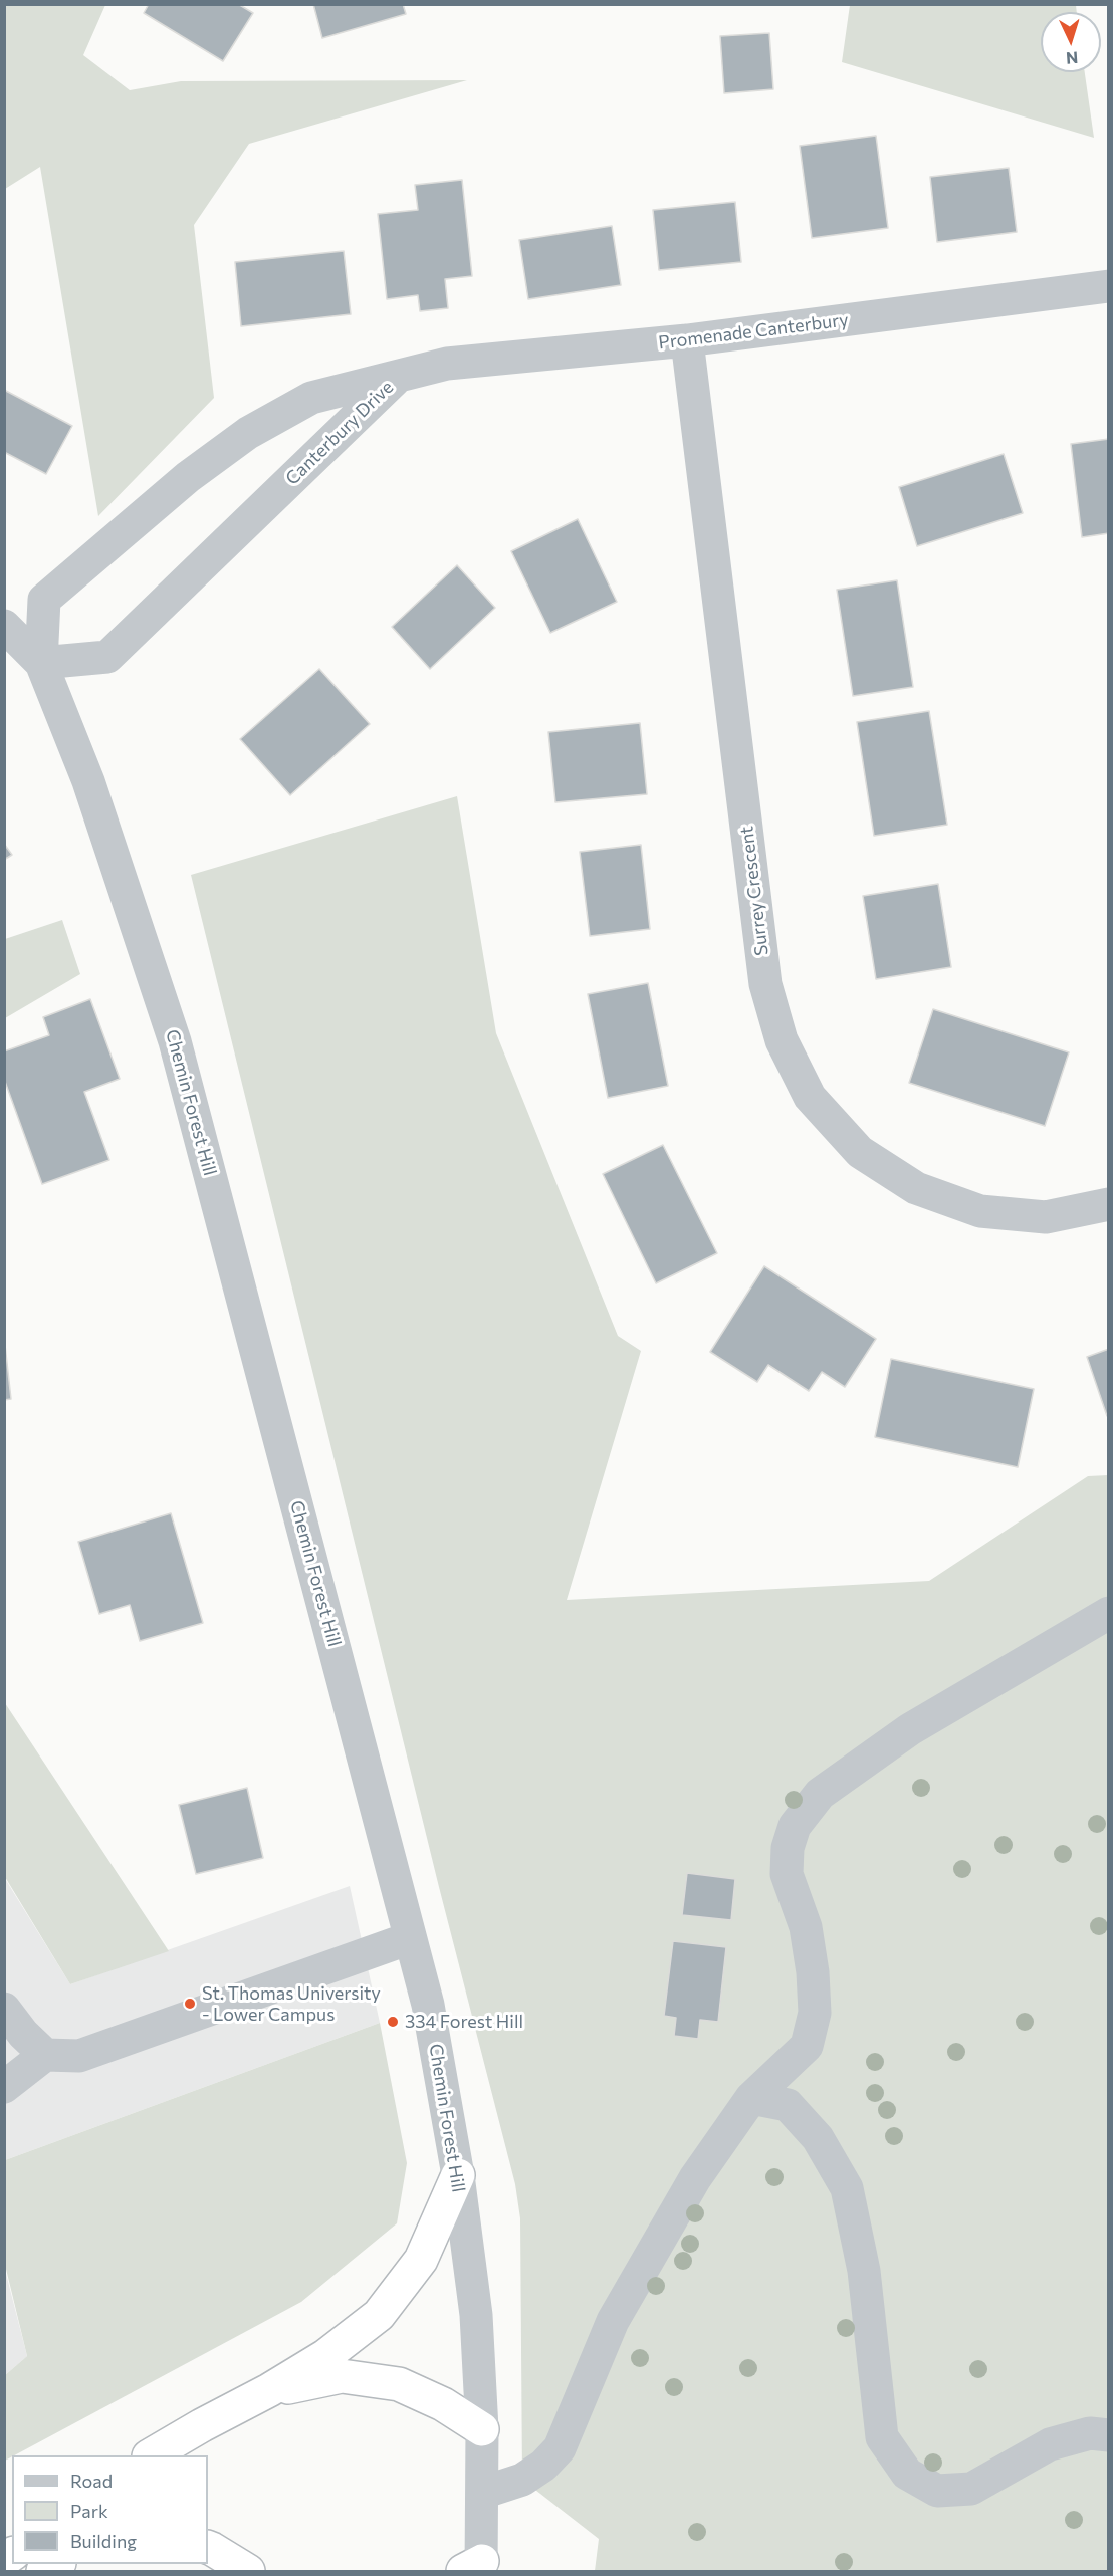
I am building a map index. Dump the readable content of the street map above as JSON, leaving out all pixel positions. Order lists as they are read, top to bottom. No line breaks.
{"streets":{"street":["Promenade Canterbury","Canterbury Drive","Surrey Crescent","Chemin Forest Hill"]},"crossings":[["Promenade Canterbury","Canterbury Drive"],["Promenade Canterbury","Surrey Crescent"],["Canterbury Drive","Chemin Forest Hill"]],"places":["St. Thomas University - Lower Campus","334 Forest Hill"],"legend":["Road","Park","Building"],"north":"bottom"}
